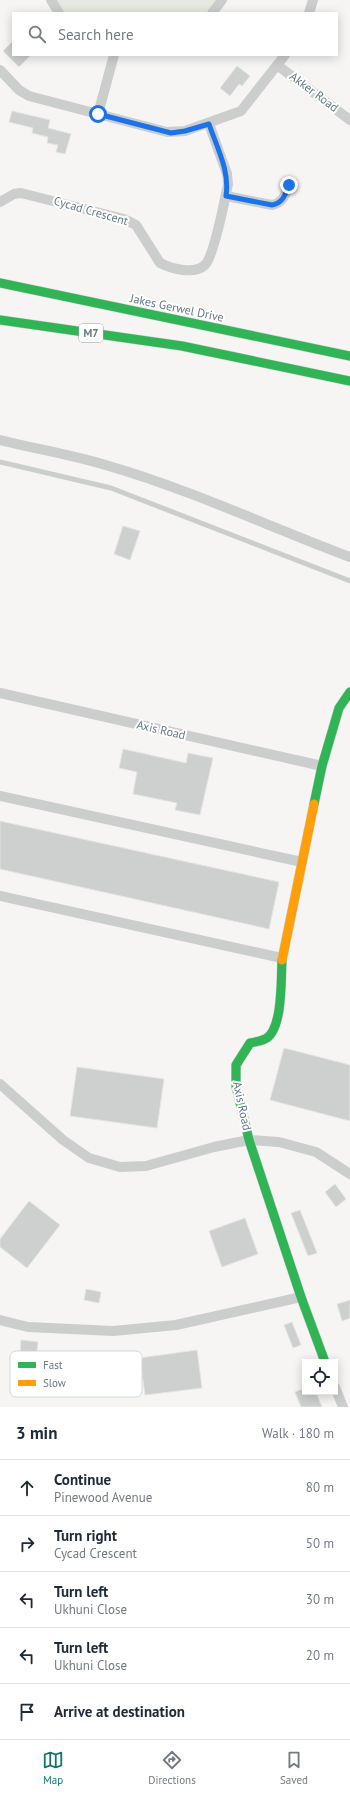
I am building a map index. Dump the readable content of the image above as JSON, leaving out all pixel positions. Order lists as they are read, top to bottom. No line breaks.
{"streets":{"main road":["Jakes Gerwel Drive","M7","Axis Road"],"street":["Akker Road","Cycad Crescent"]},"legend":["Fast","Slow"],"page":{"search":"Search here","heading":["3 min","Walk · 180 m"],"list":[["Continue","Pinewood Avenue","80 m"],["Turn right","Cycad Crescent","50 m"],["Turn left","Ukhuni Close","30 m"],["Turn left","Ukhuni Close","20 m"],"Arrive at destination"],"nav":["Map","Directions","Saved"]}}
